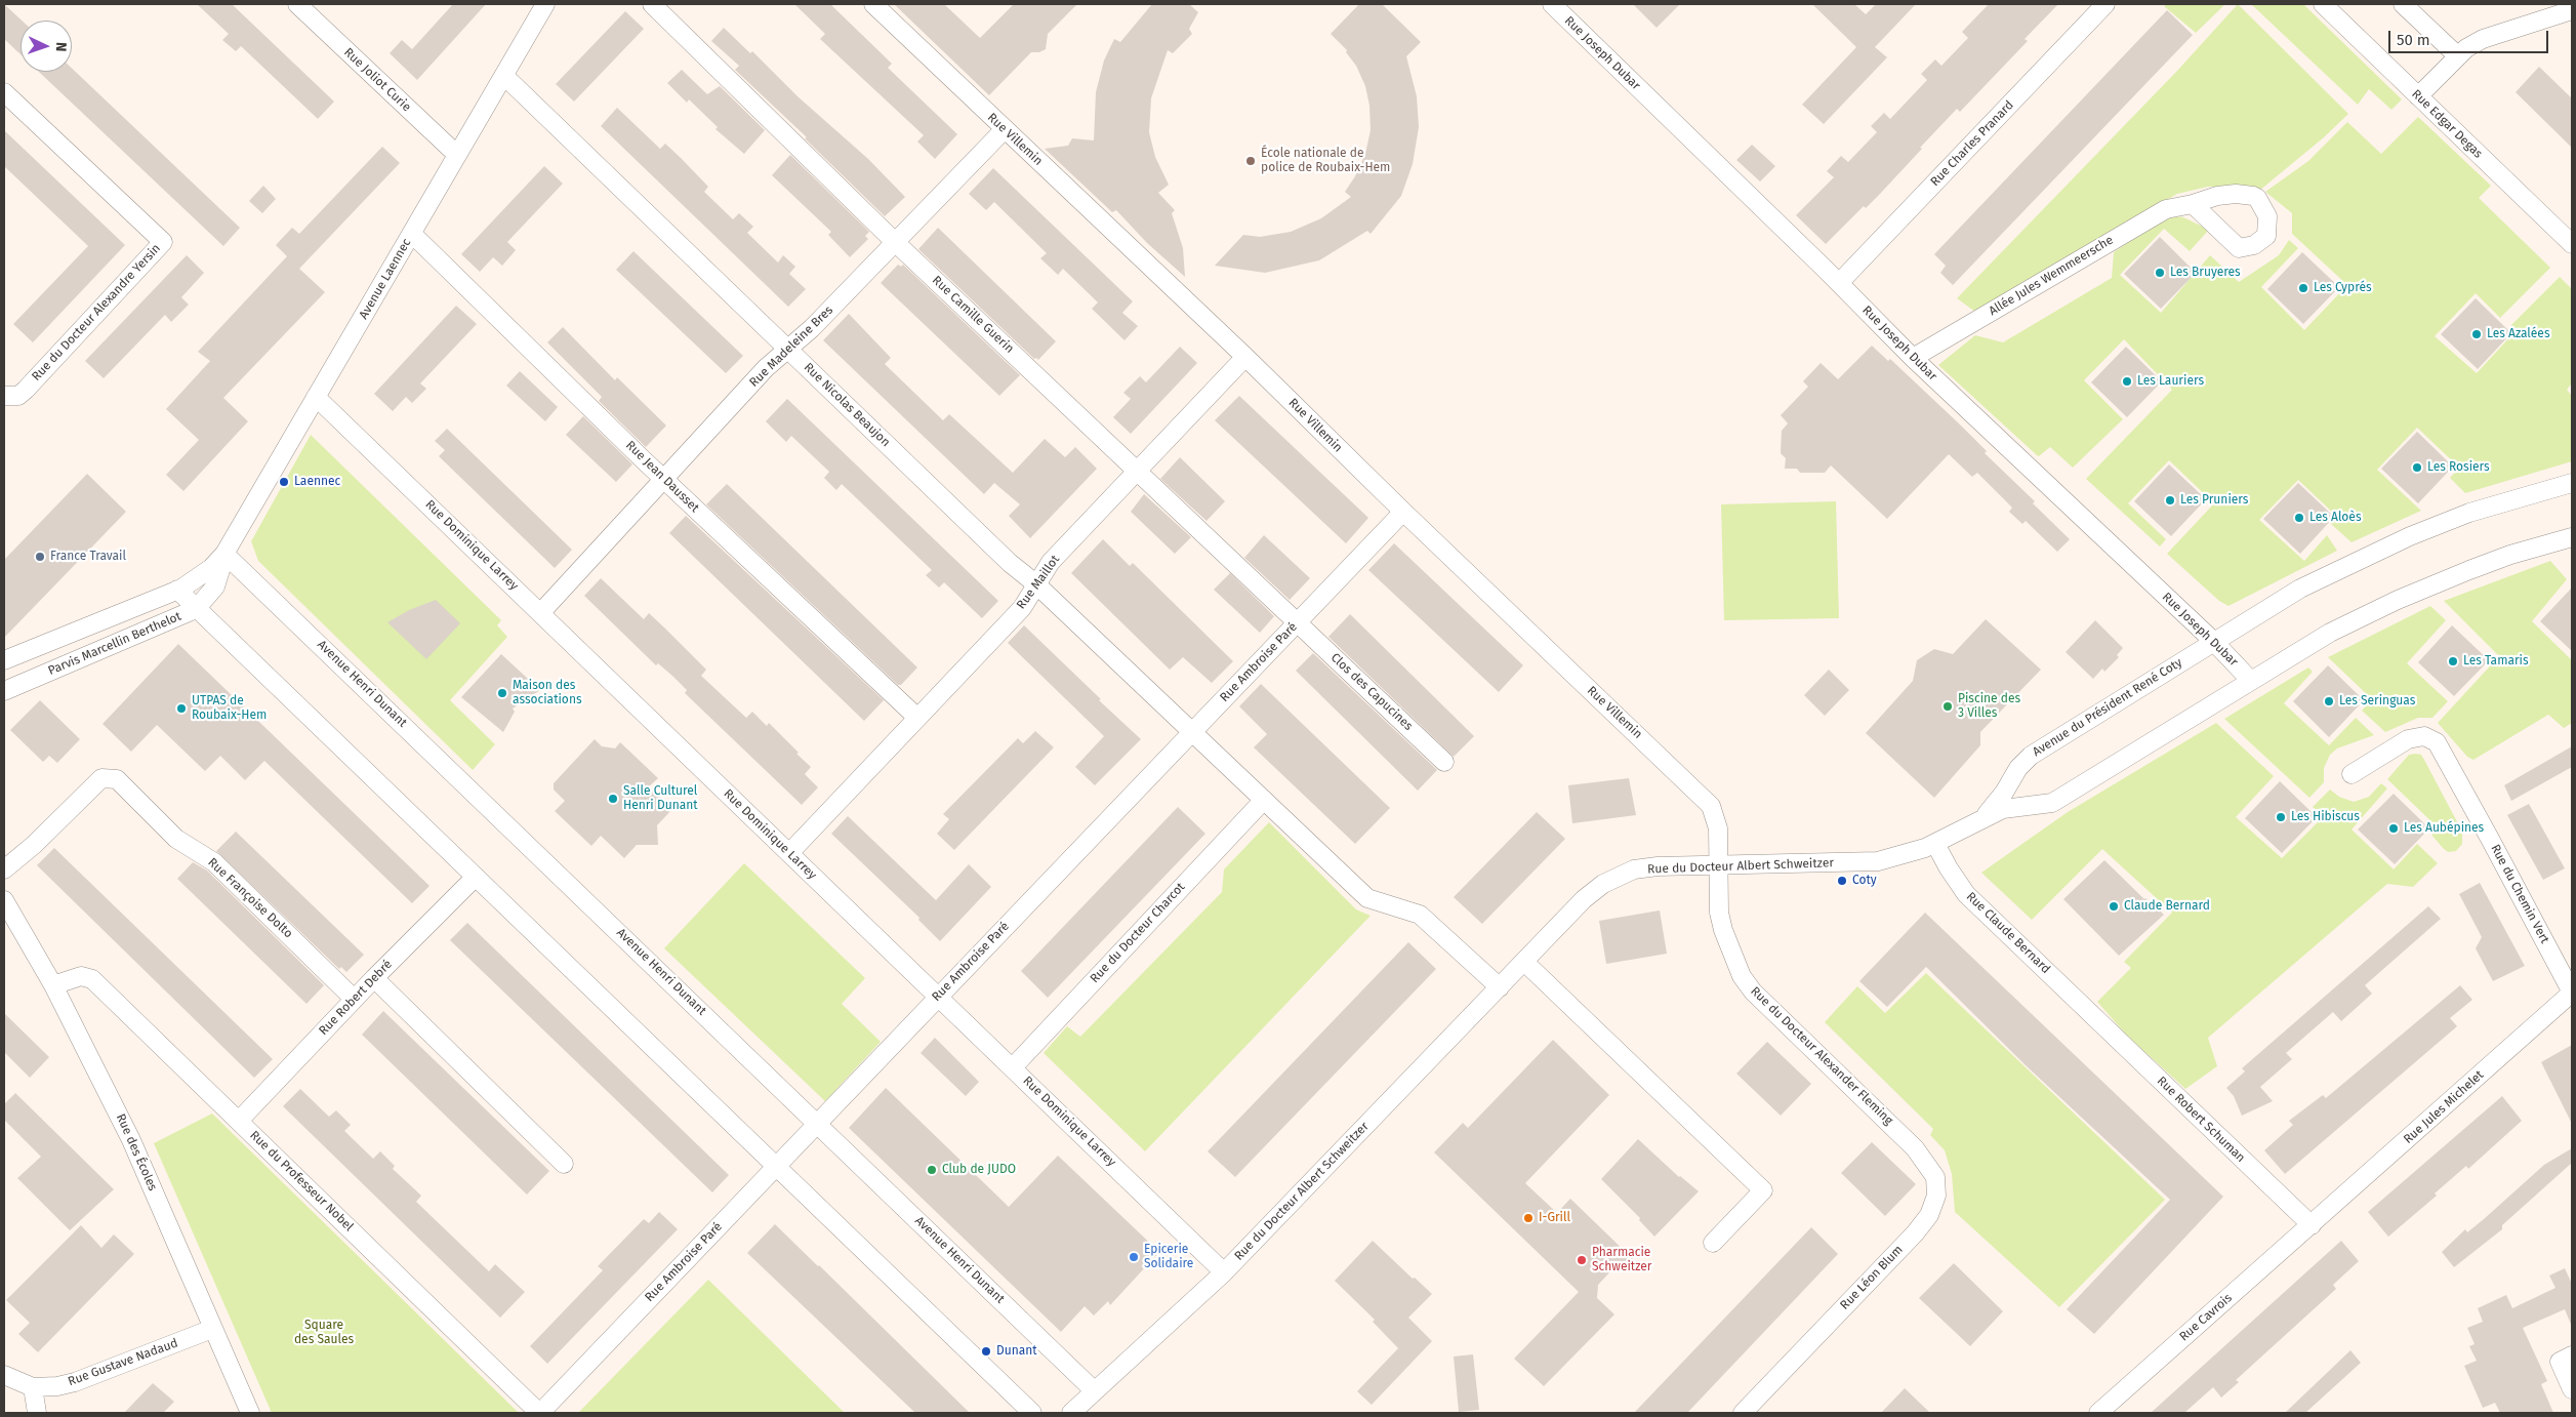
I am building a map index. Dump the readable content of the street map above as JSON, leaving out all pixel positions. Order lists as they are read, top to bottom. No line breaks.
{"streets":{"street":["Rue Joseph Dubar","Rue Joliot Curie","Rue Edgar Degas","Rue Villemin","Rue Charles Pranard","Allée Jules Wemmeersche","Avenue Laennec","Rue du Docteur Alexandre Yersin","Rue Camille Guerin","Rue Madeleine Bres","Rue Nicolas Beaujon","Rue Jean Dausset","Rue Dominique Larrey","Rue Maillot","Parvis Marcellin Berthelot","Rue Ambroise Paré","Avenue Henri Dunant","Clos des Capucines","Avenue du Président René Coty","Rue du Docteur Albert Schweitzer","Rue du Chemin Vert","Rue Françoise Dolto","Rue du Docteur Charcot","Rue Claude Bernard","Rue Robert Debré","Rue du Docteur Alexander Fleming","Rue Jules Michelet","Rue Robert Schuman","Rue des Écoles","Rue du Professeur Nobel","Rue Léon Blum","Rue Cavrois","Rue Gustave Nadaud"]},"crossings":[["Rue Joseph Dubar","Rue Charles Pranard"],["Rue Joseph Dubar","Allée Jules Wemmeersche"],["Rue Joseph Dubar","Avenue du Président René Coty"],["Rue Joliot Curie","Avenue Laennec"],["Rue Villemin","Rue Madeleine Bres"],["Rue Villemin","Rue Maillot"],["Rue Villemin","Rue Ambroise Paré"],["Rue Villemin","Rue du Docteur Albert Schweitzer"],["Rue Villemin","Rue du Docteur Alexander Fleming"],["Avenue Laennec","Rue Nicolas Beaujon"],["Avenue Laennec","Rue Jean Dausset"],["Avenue Laennec","Rue Dominique Larrey"],["Avenue Laennec","Parvis Marcellin Berthelot"],["Avenue Laennec","Avenue Henri Dunant"],["Rue Camille Guerin","Rue Madeleine Bres"],["Rue Camille Guerin","Rue Maillot"],["Rue Camille Guerin","Rue Ambroise Paré"],["Rue Camille Guerin","Clos des Capucines"],["Rue Madeleine Bres","Rue Nicolas Beaujon"],["Rue Madeleine Bres","Rue Jean Dausset"],["Rue Madeleine Bres","Rue Dominique Larrey"],["Rue Nicolas Beaujon","Rue Maillot"],["Rue Nicolas Beaujon","Rue Ambroise Paré"],["Rue Jean Dausset","Rue Maillot"],["Rue Dominique Larrey","Rue Maillot"],["Rue Dominique Larrey","Rue Ambroise Paré"],["Rue Dominique Larrey","Rue du Docteur Albert Schweitzer"],["Rue Dominique Larrey","Rue du Docteur Charcot"],["Parvis Marcellin Berthelot","Avenue Henri Dunant"],["Rue Ambroise Paré","Avenue Henri Dunant"],["Rue Ambroise Paré","Clos des Capucines"],["Rue Ambroise Paré","Rue du Professeur Nobel"],["Avenue Henri Dunant","Rue du Docteur Albert Schweitzer"],["Avenue du Président René Coty","Rue du Docteur Albert Schweitzer"],["Rue du Docteur Albert Schweitzer","Rue Claude Bernard"],["Rue du Docteur Albert Schweitzer","Rue du Docteur Alexander Fleming"],["Rue du Chemin Vert","Rue Jules Michelet"],["Rue Françoise Dolto","Rue Robert Debré"],["Rue Claude Bernard","Rue Robert Schuman"],["Rue Robert Debré","Rue du Professeur Nobel"],["Rue du Docteur Alexander Fleming","Rue Léon Blum"],["Rue Jules Michelet","Rue Robert Schuman"],["Rue Jules Michelet","Rue Cavrois"],["Rue Robert Schuman","Rue Cavrois"],["Rue des Écoles","Rue du Professeur Nobel"],["Rue des Écoles","Rue Gustave Nadaud"]],"parks":["Square des Saules"],"places":["École nationale de police de Roubaix-Hem","Les Bruyeres","Les Cyprés","Les Azalées","Les Lauriers","Les Rosiers","Laennec","Les Pruniers","Les Aloès","France Travail","Les Tamaris","Maison des associations","Les Seringuas","Piscine des 3 Villes","UTPAS de Roubaix-Hem","Salle Culturel Henri Dunant","Les Hibiscus","Les Aubépines","Coty","Claude Bernard","Club de JUDO","I-Grill","Epicerie Solidaire","Pharmacie Schweitzer","Dunant"],"scale_bar":"50 m","north":"right"}
